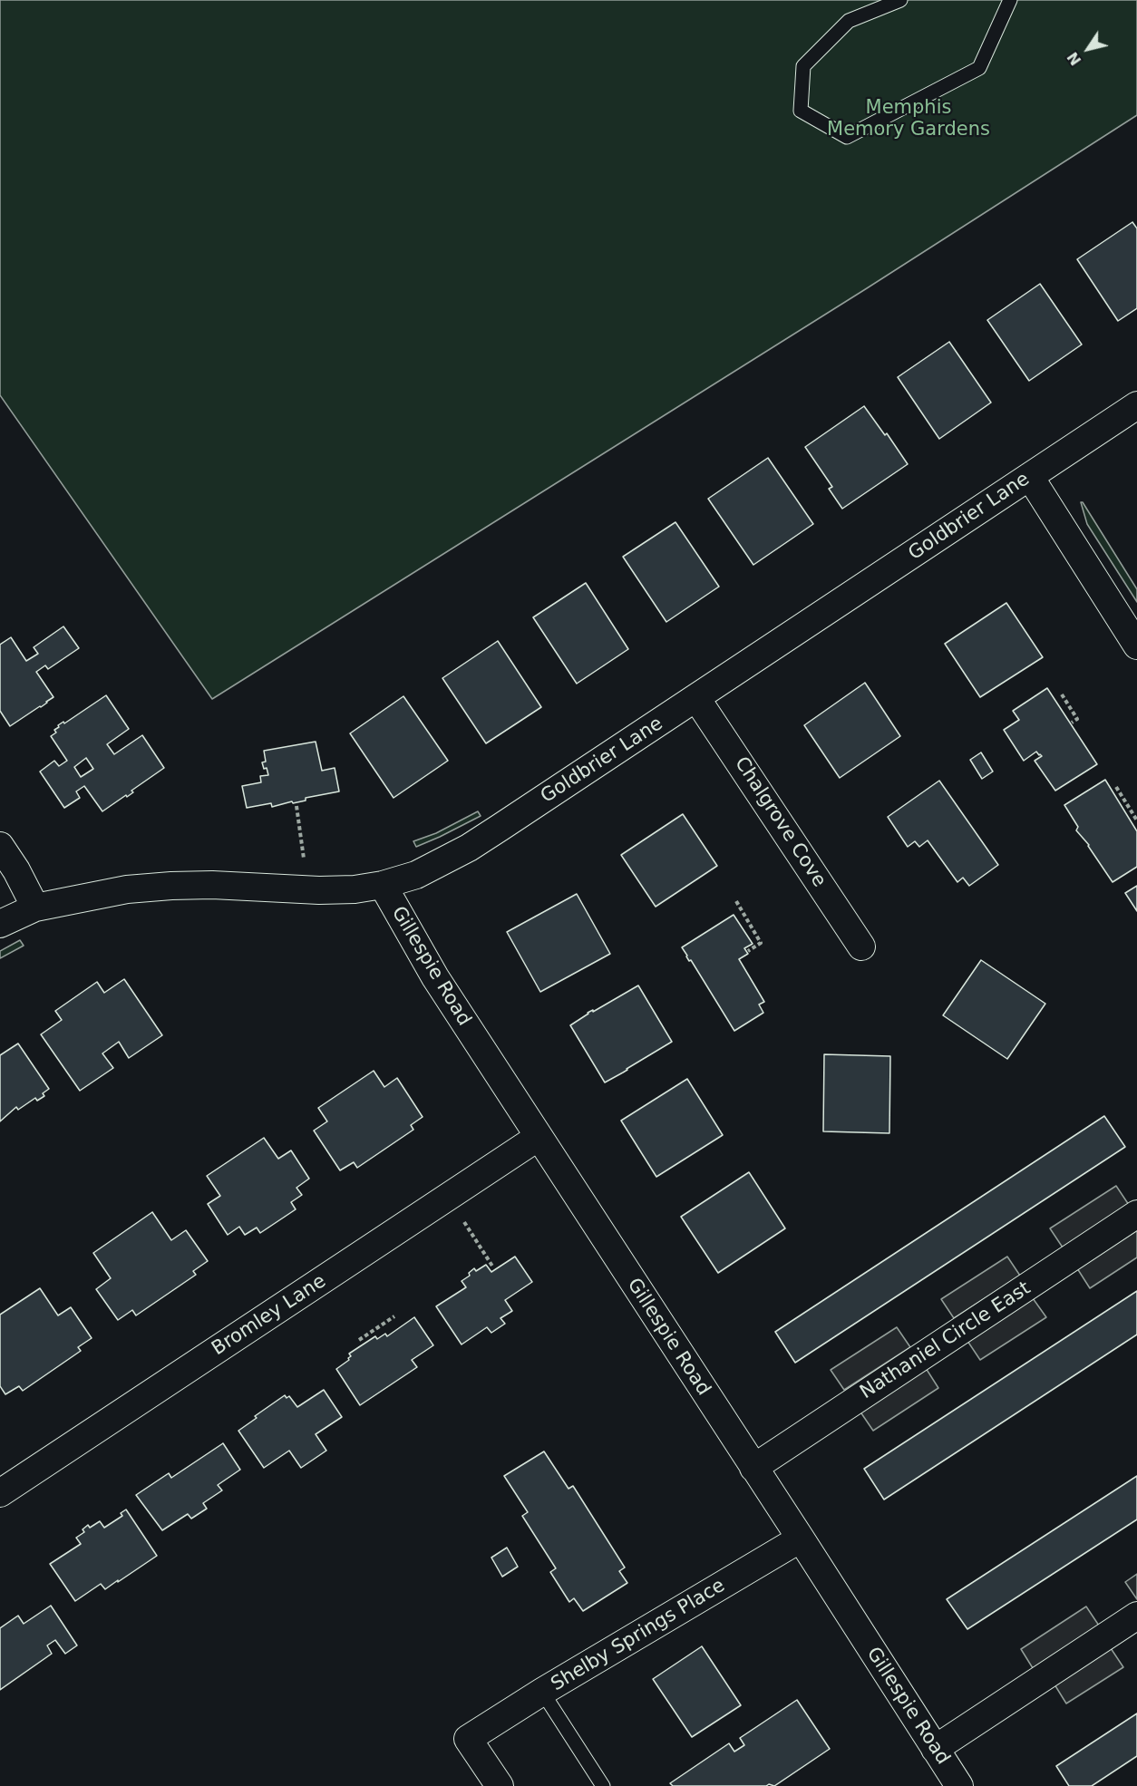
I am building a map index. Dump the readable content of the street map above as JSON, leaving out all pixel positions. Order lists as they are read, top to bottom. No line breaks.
{"streets":{"street":["Goldbrier Lane","Chalgrove Cove","Gillespie Road","Bromley Lane","Nathaniel Circle East","Shelby Springs Place"]},"crossings":[["Goldbrier Lane","Chalgrove Cove"],["Goldbrier Lane","Gillespie Road"],["Gillespie Road","Bromley Lane"],["Gillespie Road","Nathaniel Circle East"],["Gillespie Road","Shelby Springs Place"]],"parks":["Memphis Memory Gardens"],"north":"bottom left"}
